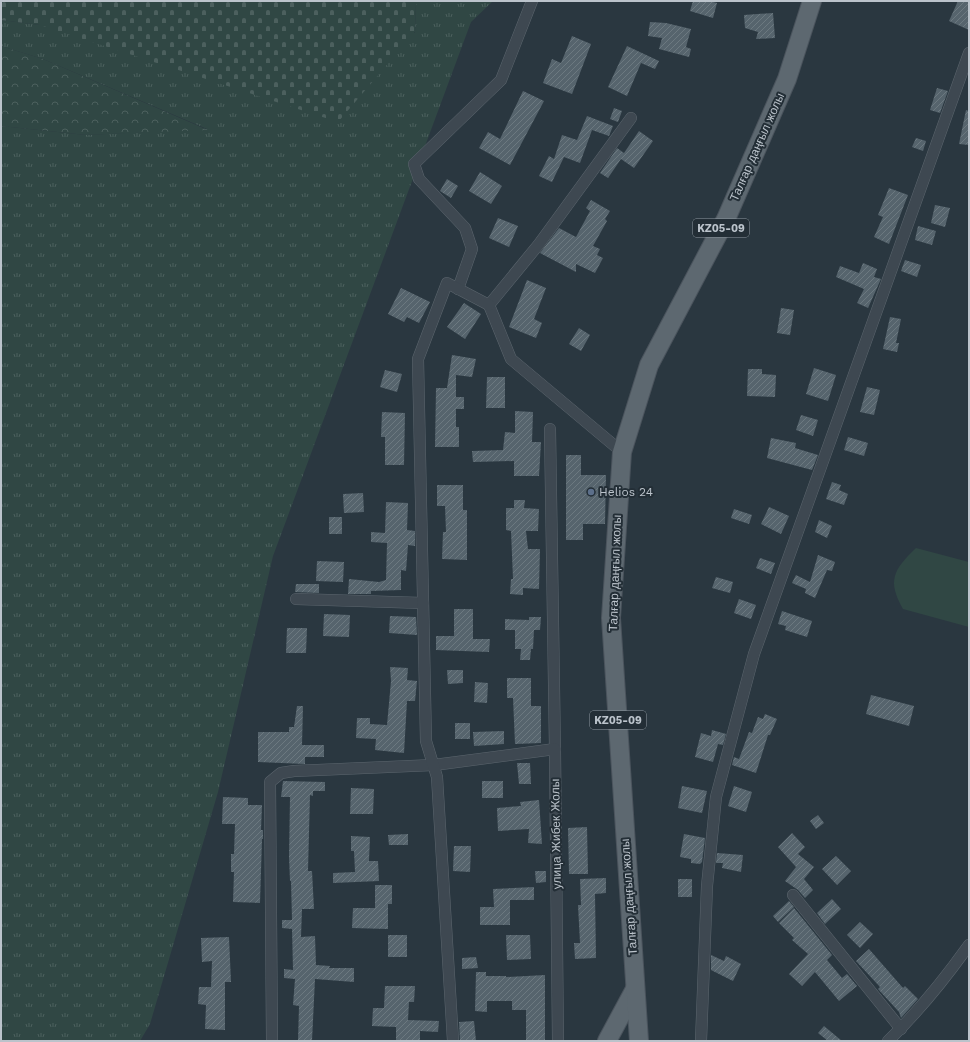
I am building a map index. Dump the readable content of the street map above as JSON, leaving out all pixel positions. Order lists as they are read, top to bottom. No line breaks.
{"streets":{"main road":["Талғар даңғыл жолы","KZ05-09"],"street":["улица Жибек Жолы"]},"places":["Helios 24"]}
